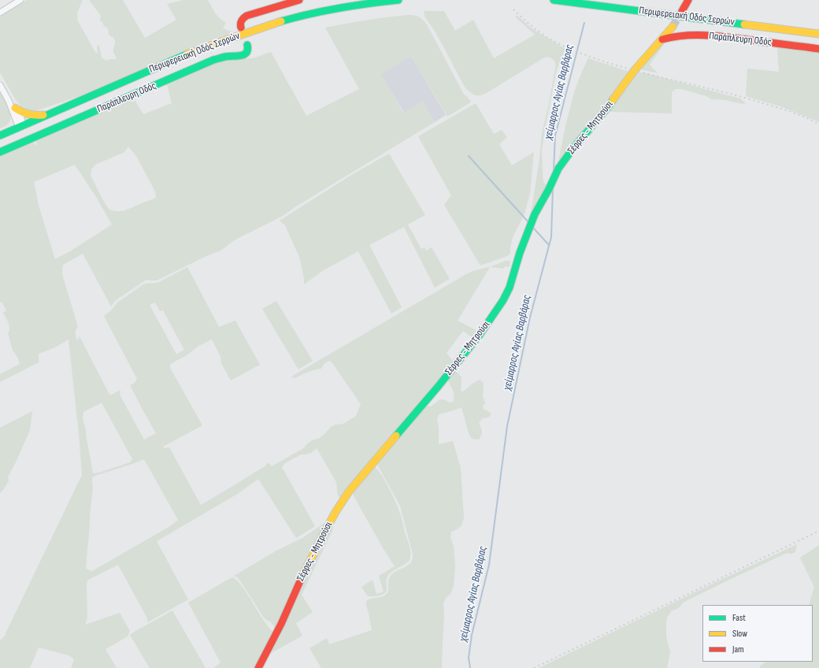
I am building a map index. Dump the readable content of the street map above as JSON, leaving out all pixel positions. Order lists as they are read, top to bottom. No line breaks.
{"streets":{"street":["Περιφερειακή Οδός Σερρών","Παράπλευρη Οδός","Σέρρες - Μητρούσι"]},"crossings":[["Παράπλευρη Οδός","Σέρρες - Μητρούσι"]],"water":["χείμαρρος Αγίας Βαρβάρας"],"legend":["Fast","Slow","Jam"]}
